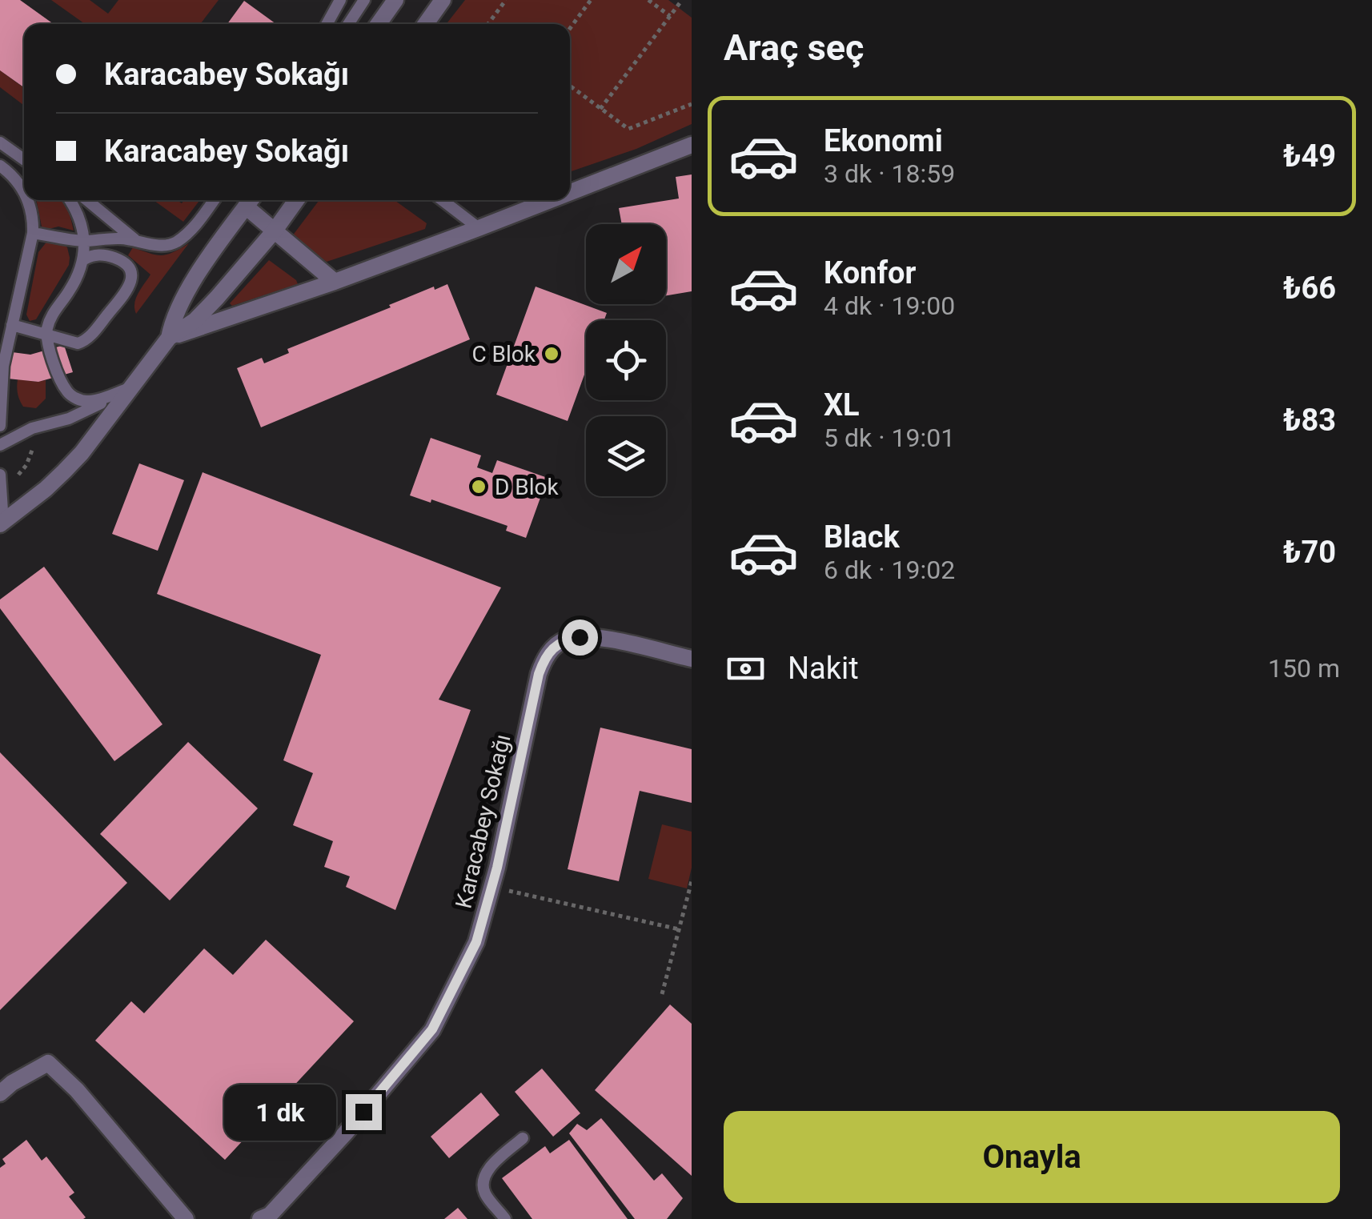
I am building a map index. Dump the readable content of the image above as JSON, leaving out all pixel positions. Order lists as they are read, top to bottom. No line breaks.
{"streets":{"street":["Karacabey Sokağı"]},"places":["C Blok","D Blok"],"north":"top right","page":{"heading":"Araç seç","banner":["Karacabey Sokağı","Karacabey Sokağı"],"list":[{"name":"Ekonomi","note":"3 dk · 18:59","value":"₺49"},{"name":"Konfor","note":"4 dk · 19:00","value":"₺66"},{"name":"XL","note":"5 dk · 19:01","value":"₺83"},{"name":"Black","note":"6 dk · 19:02","value":"₺70"}],"pay":["Nakit","150 m"],"bubble":"1 dk","buttons":"Onayla"}}
